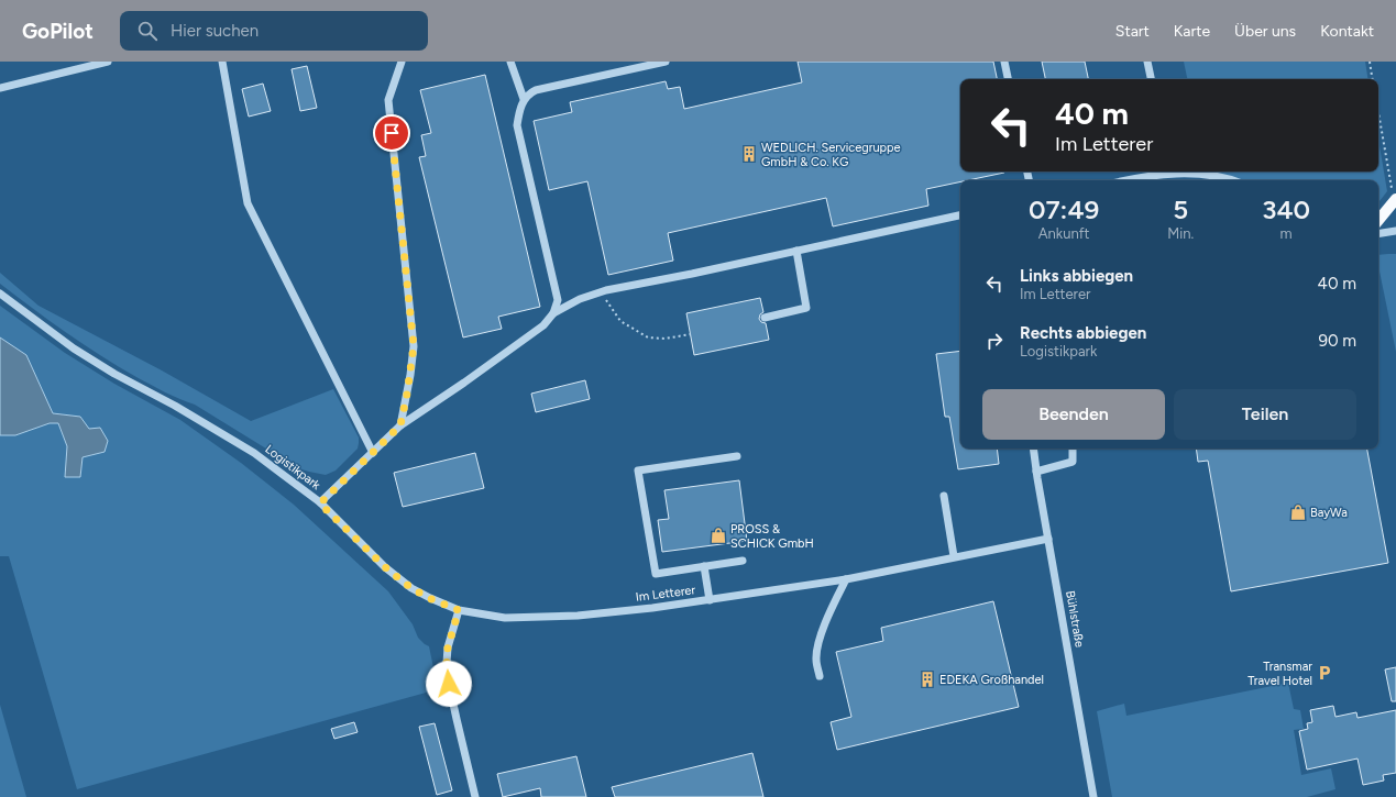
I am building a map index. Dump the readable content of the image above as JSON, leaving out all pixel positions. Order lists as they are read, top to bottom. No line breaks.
{"streets":{"street":["Logistikpark","Im Letterer","Bühlstraße"]},"crossings":[["Logistikpark","Im Letterer"],["Im Letterer","Bühlstraße"]],"places":{"building":["WEDLICH. Servicegruppe GmbH & Co. KG","EDEKA Großhandel"],"shop":["BayWa","PROSS & SCHICK GmbH"],"parking":["Transmar Travel Hotel"]},"page":{"header":"GoPilot","search":"Hier suchen","nav":["Start","Karte","Über uns","Kontakt"],"turn":["40 m","Im Letterer"],"eta":["07:49","Ankunft","5","Min.","340","m"],"list":[{"name":"Links abbiegen","note":"Im Letterer","value":"40 m"},{"name":"Rechts abbiegen","note":"Logistikpark","value":"90 m"}],"buttons":["Beenden","Teilen"]}}
